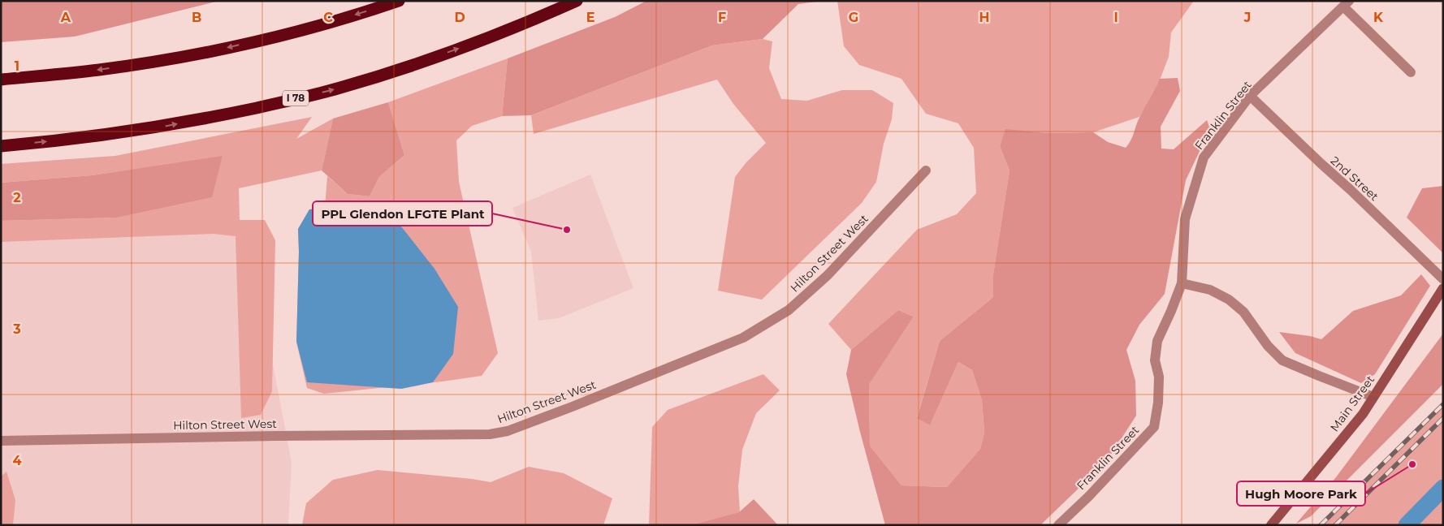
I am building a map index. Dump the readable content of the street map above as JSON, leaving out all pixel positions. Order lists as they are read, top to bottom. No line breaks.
{"streets":{"highway":["I 78"],"street":["Franklin Street","2nd Street","Hilton Street West","Main Street"]},"crossings":[["Franklin Street","2nd Street"]],"places":["PPL Glendon LFGTE Plant","Hugh Moore Park"],"grid":{"columns":["A","B","C","D","E","F","G","H","I","J","K"],"rows":["1","2","3","4"]}}
